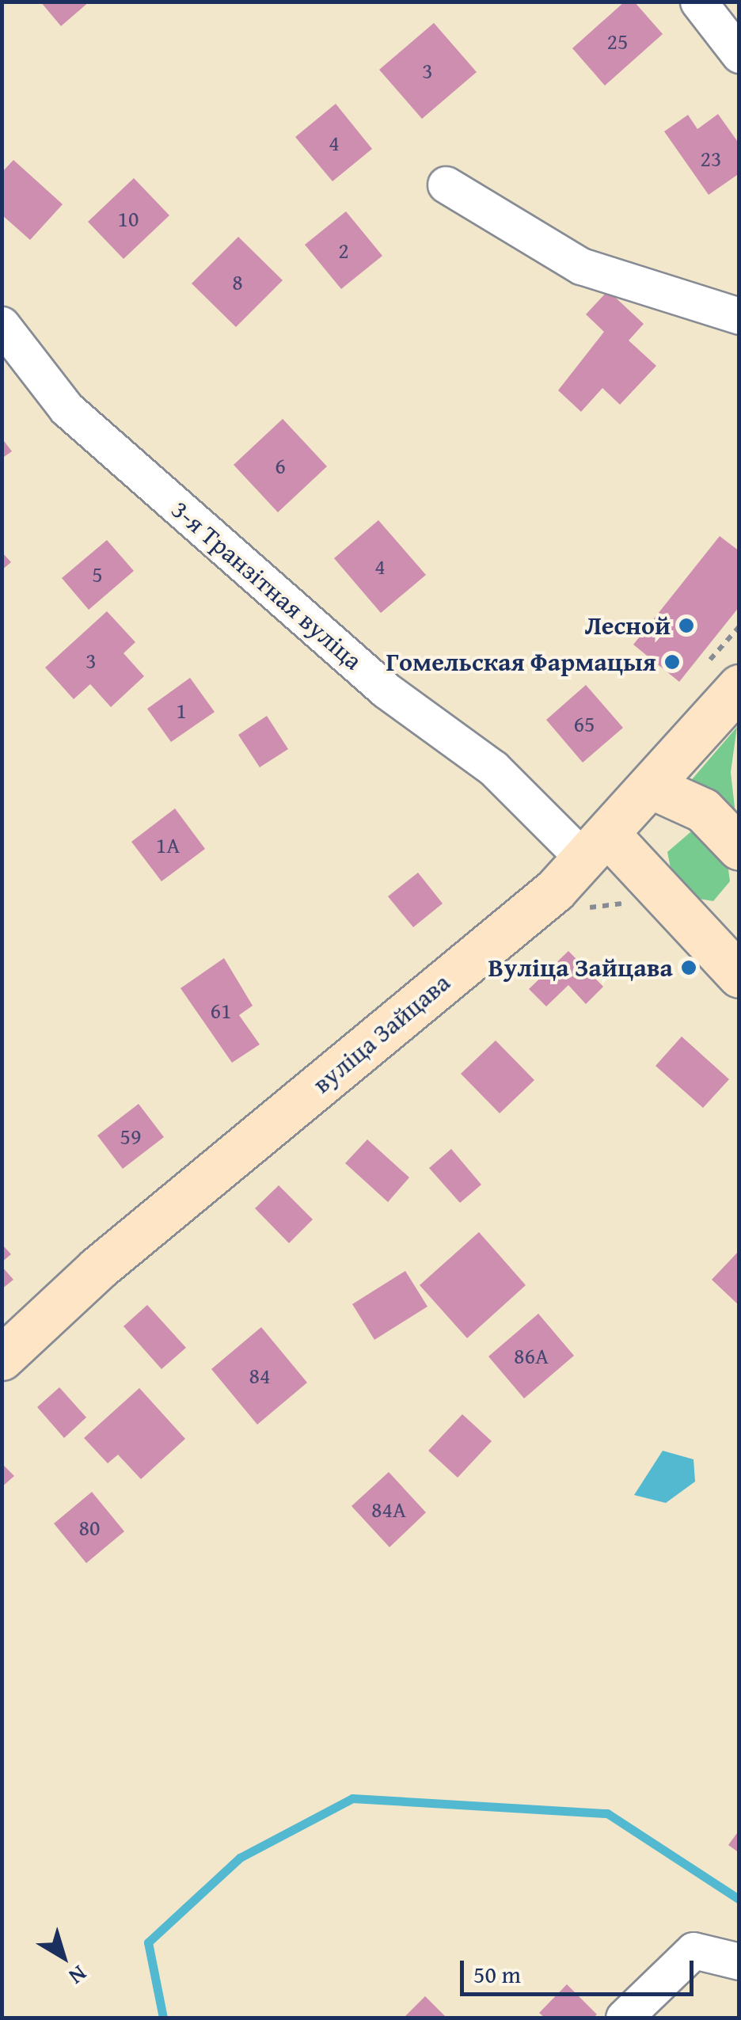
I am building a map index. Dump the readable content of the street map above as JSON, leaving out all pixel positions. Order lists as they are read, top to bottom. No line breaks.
{"streets":{"street":["3-я Транзітная вуліца","вуліца Зайцава"]},"crossings":[["3-я Транзітная вуліца","вуліца Зайцава"]],"places":["Лесной","Гомельская Фармацыя","Вуліца Зайцава"],"house_numbers":["25","3","4","23","10","2","8","6","4","5","3","1","65","1А","61","59","86А","84","84А","80"],"scale_bar":"50 m","north":"bottom right"}
